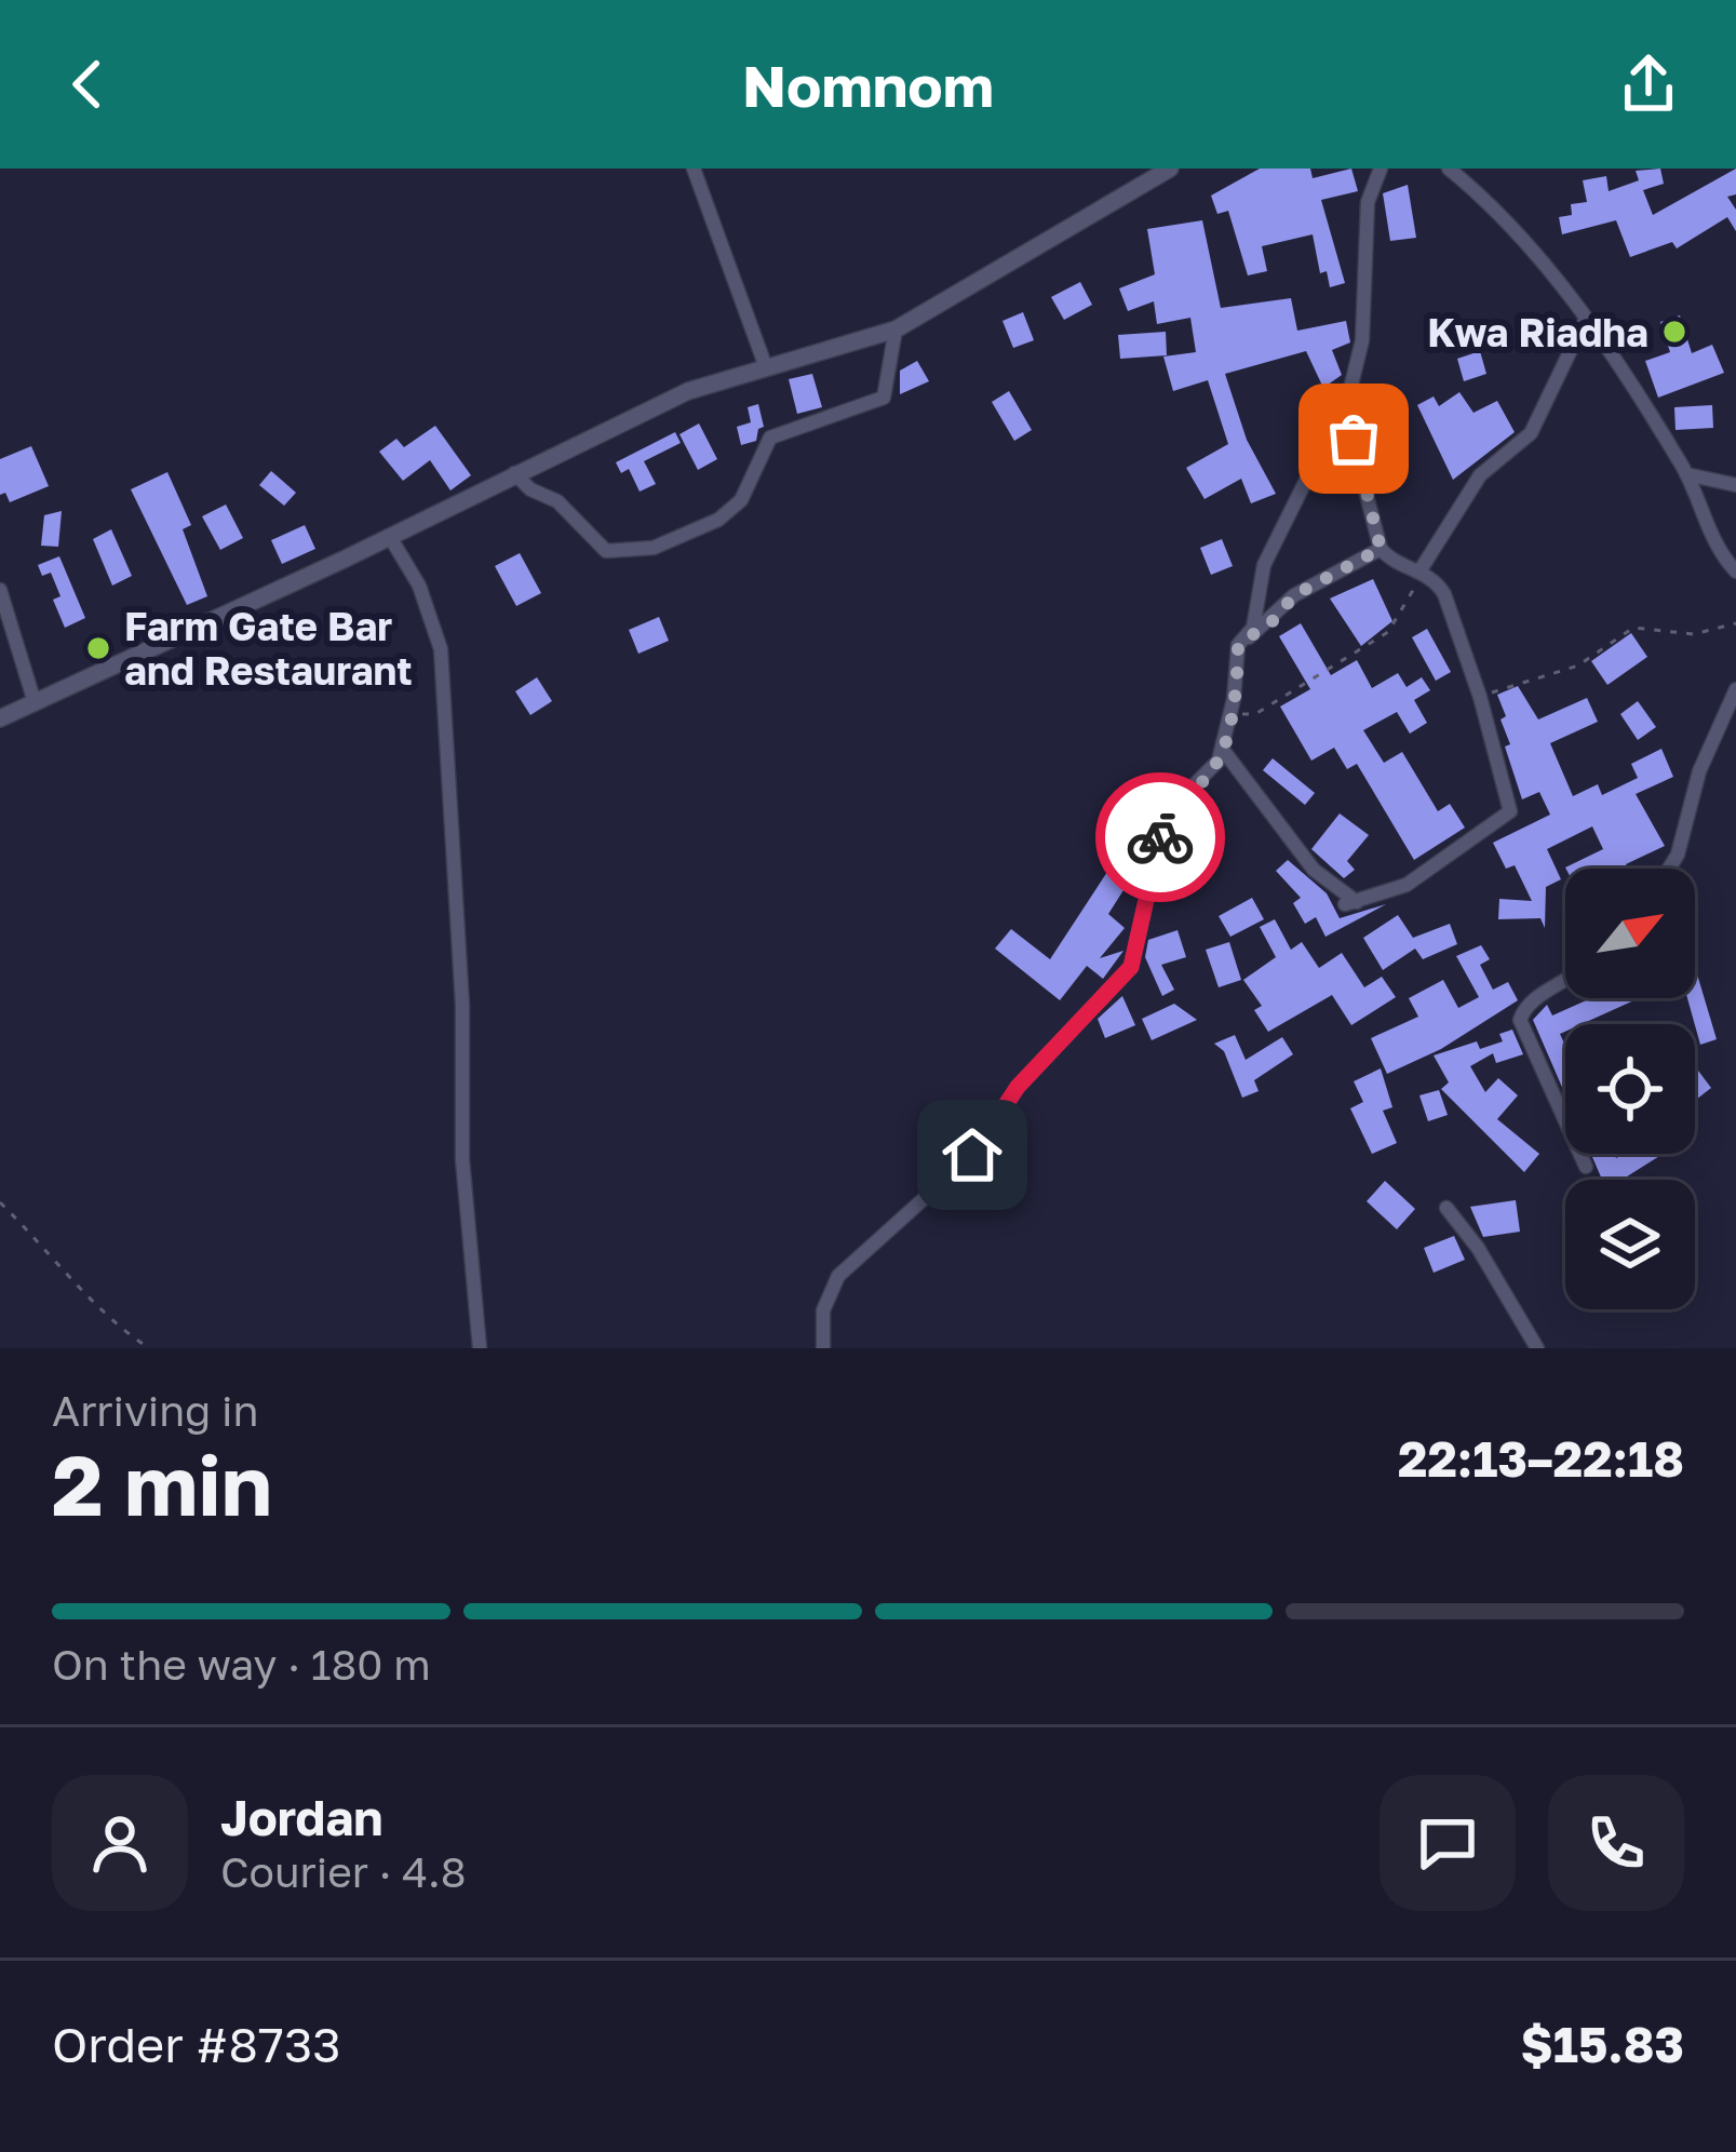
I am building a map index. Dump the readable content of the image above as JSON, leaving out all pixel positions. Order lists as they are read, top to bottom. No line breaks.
{"places":["Kwa Riadha","Farm Gate Bar and Restaurant"],"north":"top right","page":{"header":"Nomnom","heading":["2 min","Arriving in","22:13–22:18"],"panel":["Jordan","Courier · 4.8","Order #8733","$15.83"],"bar":"On the way · 180 m"}}
